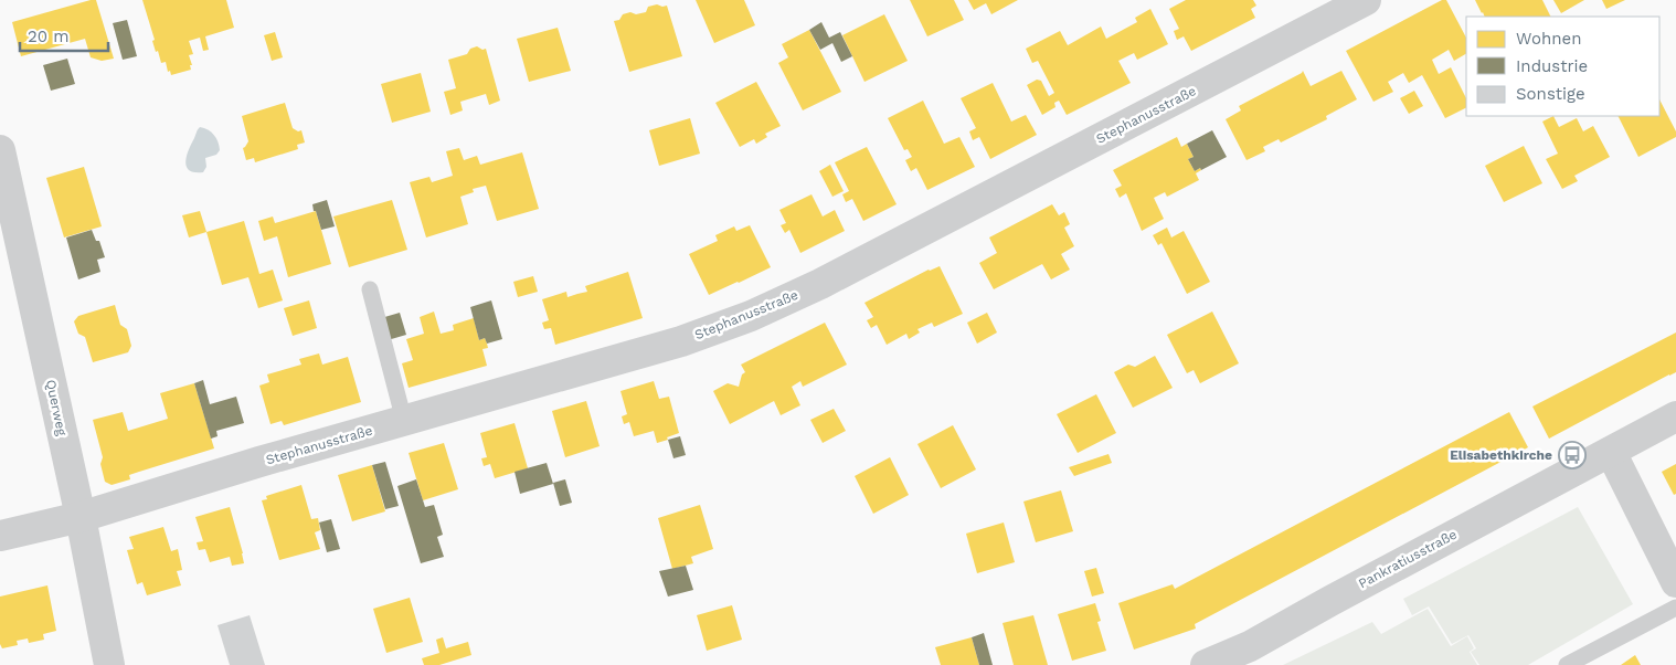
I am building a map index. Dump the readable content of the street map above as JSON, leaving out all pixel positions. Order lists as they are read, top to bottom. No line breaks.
{"streets":{"street":["Stephanusstraße","Querweg","Pankratiusstraße"]},"crossings":[["Stephanusstraße","Querweg"]],"places":{"bus stop":["Elisabethkirche"]},"legend":["Wohnen","Industrie","Sonstige"],"scale_bar":"20 m"}
